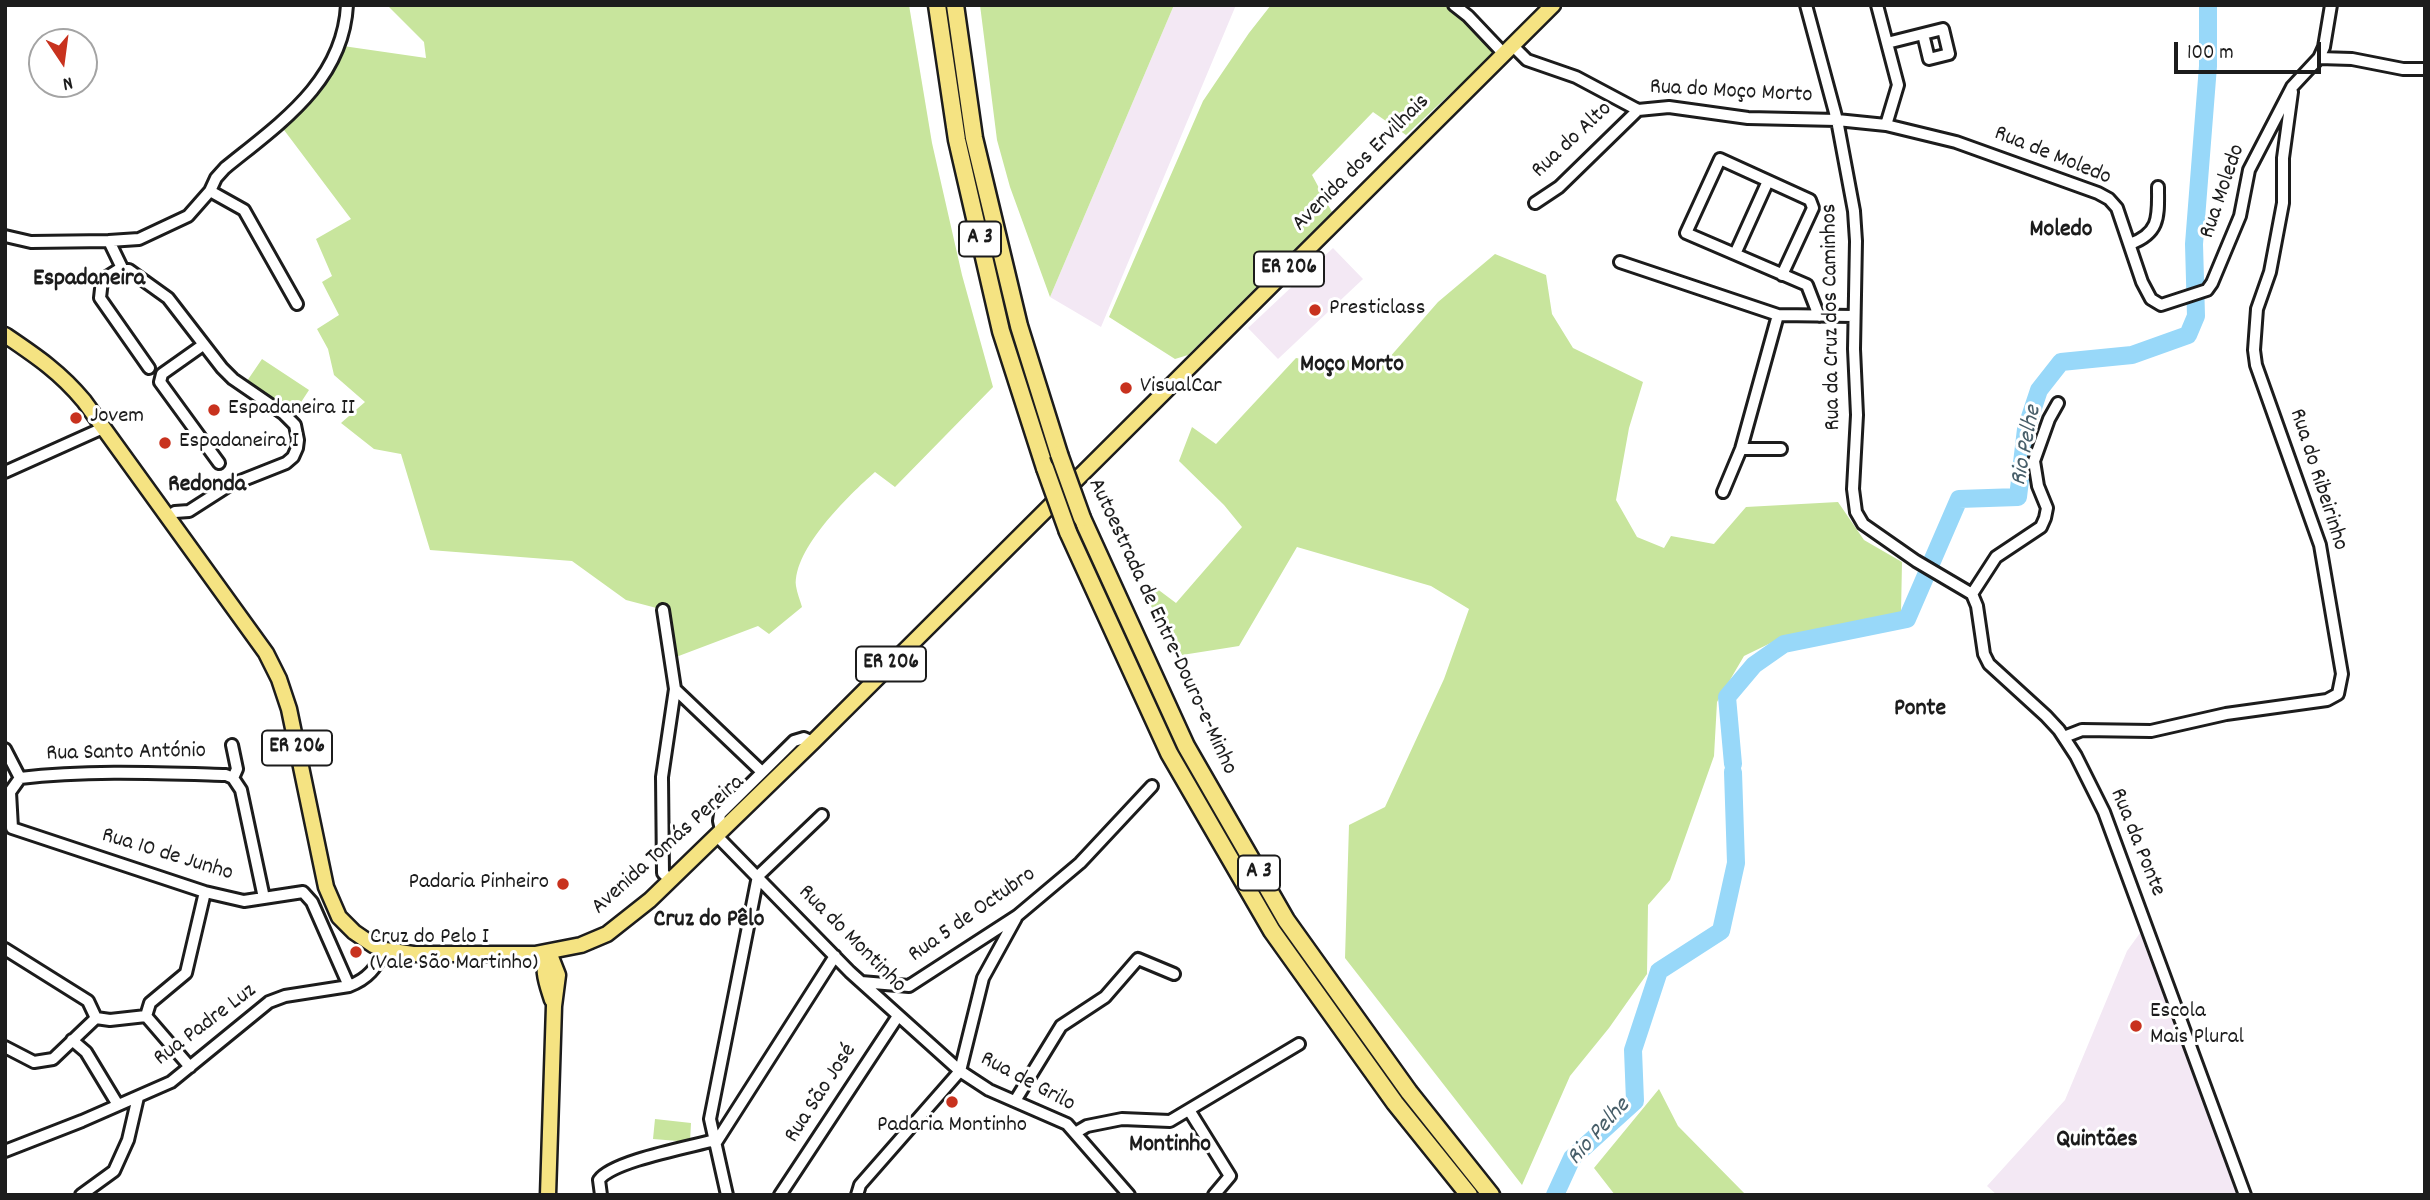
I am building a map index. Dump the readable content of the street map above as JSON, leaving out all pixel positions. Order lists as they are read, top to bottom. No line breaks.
{"streets":{"highway":["A 3","Autoestrada de Entre-Douro-e-Minho"],"main road":["Avenida dos Ervilhais","ER 206","Avenida Tomás Pereira"],"street":["Rua do Moço Morto","Rua do Alto","Rua de Moledo","Rua Moledo","Rua da Cruz dos Caminhos","Rua do Ribeirinho","Rua Santo António","Rua da Ponte","Rua 10 de Junho","Rua 5 de Octubro","Rua do Montinho","Rua Padre Luz","Rua de Grilo","Rua São José"]},"crossings":[["Rua do Moço Morto","Rua do Alto"],["Rua do Moço Morto","Rua de Moledo"],["Rua do Moço Morto","Avenida dos Ervilhais"],["Rua do Moço Morto","ER 206"],["Rua do Moço Morto","Rua da Cruz dos Caminhos"],["Rua de Moledo","Rua Moledo"],["Rua de Moledo","Rua da Cruz dos Caminhos"],["Avenida dos Ervilhais","ER 206"],["Avenida dos Ervilhais","Avenida Tomás Pereira"],["Rua Moledo","Rua do Ribeirinho"],["ER 206","Avenida Tomás Pereira"],["Rua da Cruz dos Caminhos","Rua da Ponte"],["Rua do Ribeirinho","Rua da Ponte"],["Rua Santo António","Rua 10 de Junho"],["Avenida Tomás Pereira","Rua do Montinho"],["Avenida Tomás Pereira","Rua Padre Luz"],["Rua 10 de Junho","Rua Padre Luz"],["Rua 5 de Octubro","Rua do Montinho"],["Rua do Montinho","Rua de Grilo"],["Rua do Montinho","Rua São José"]],"districts":["Moledo","Espadaneira","Moço Morto","Redonda","Ponte","Cruz do Pêlo","Quintães","Montinho"],"water":["Rio Pelhe"],"places":["Presticlass","VisualCar","Espadaneira II","Jovem","Espadaneira I","Padaria Pinheiro","Cruz do Pelo I (Vale São Martinho)","Escola Mais Plural","Padaria Montinho"],"scale_bar":"100 m","north":"bottom"}
